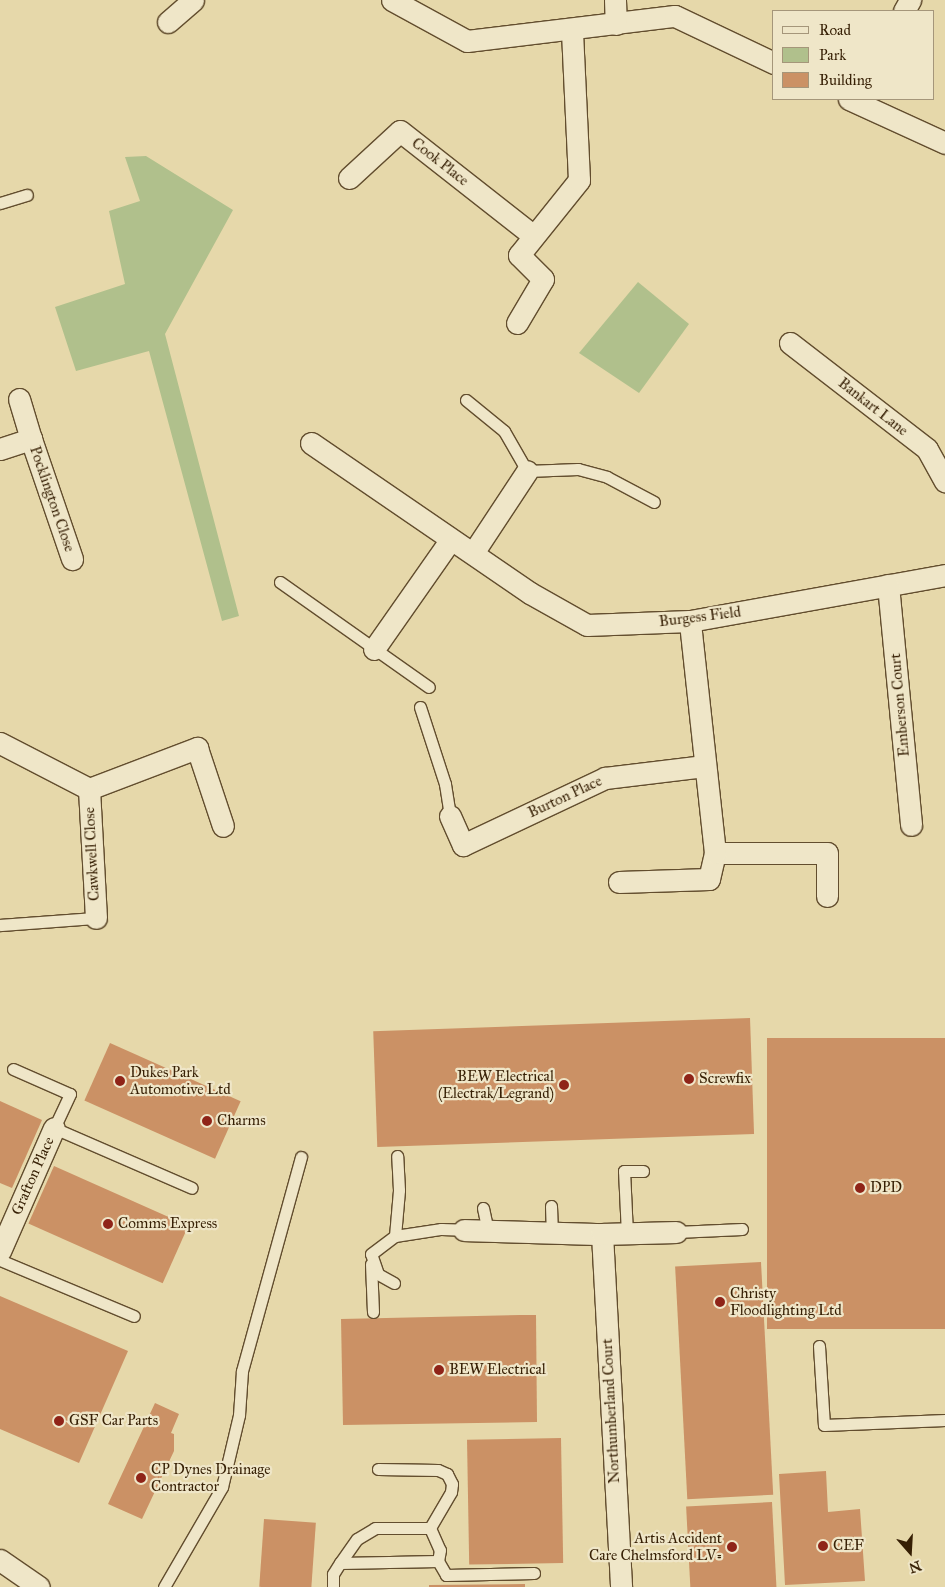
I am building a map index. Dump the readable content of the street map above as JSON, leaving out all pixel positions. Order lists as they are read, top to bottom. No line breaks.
{"streets":{"street":["Cook Place","Bankart Lane","Pocklington Close","Burgess Field","Emberson Court","Burton Place","Cawkwell Close","Grafton Place","Northumberland Court"]},"crossings":[["Burgess Field","Emberson Court"]],"places":["Screwfix","Dukes Park Automotive Ltd","BEW Electrical (Electrak/Legrand)","Charms","DPD","Comms Express","Christy Floodlighting Ltd","BEW Electrical","GSF Car Parts","CP Dynes Drainage Contractor","CEF","Artis Accident Care Chelmsford LV="],"legend":["Road","Park","Building"],"north":"bottom"}
